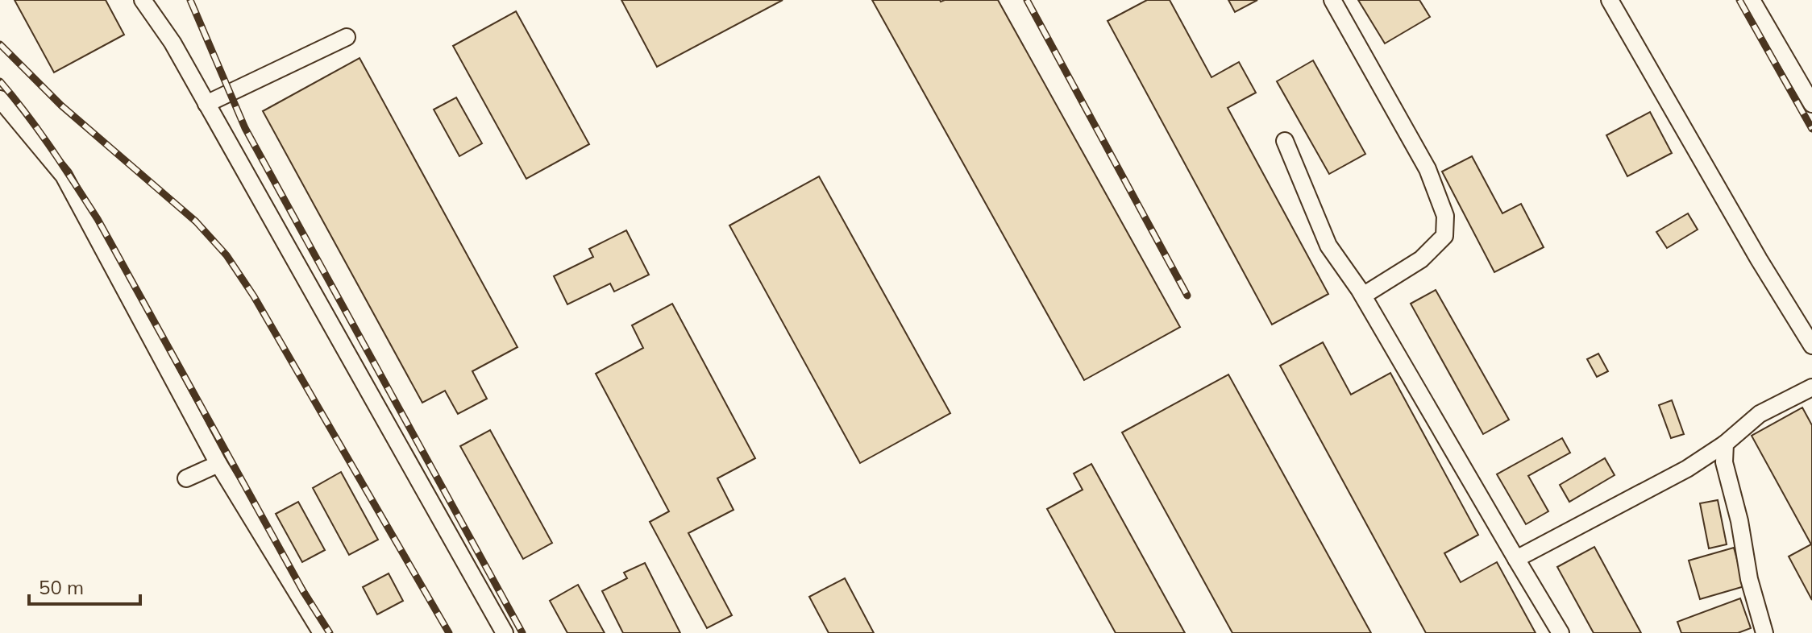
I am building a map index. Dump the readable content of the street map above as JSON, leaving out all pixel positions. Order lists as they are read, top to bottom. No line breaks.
{"scale_bar":"50 m"}
